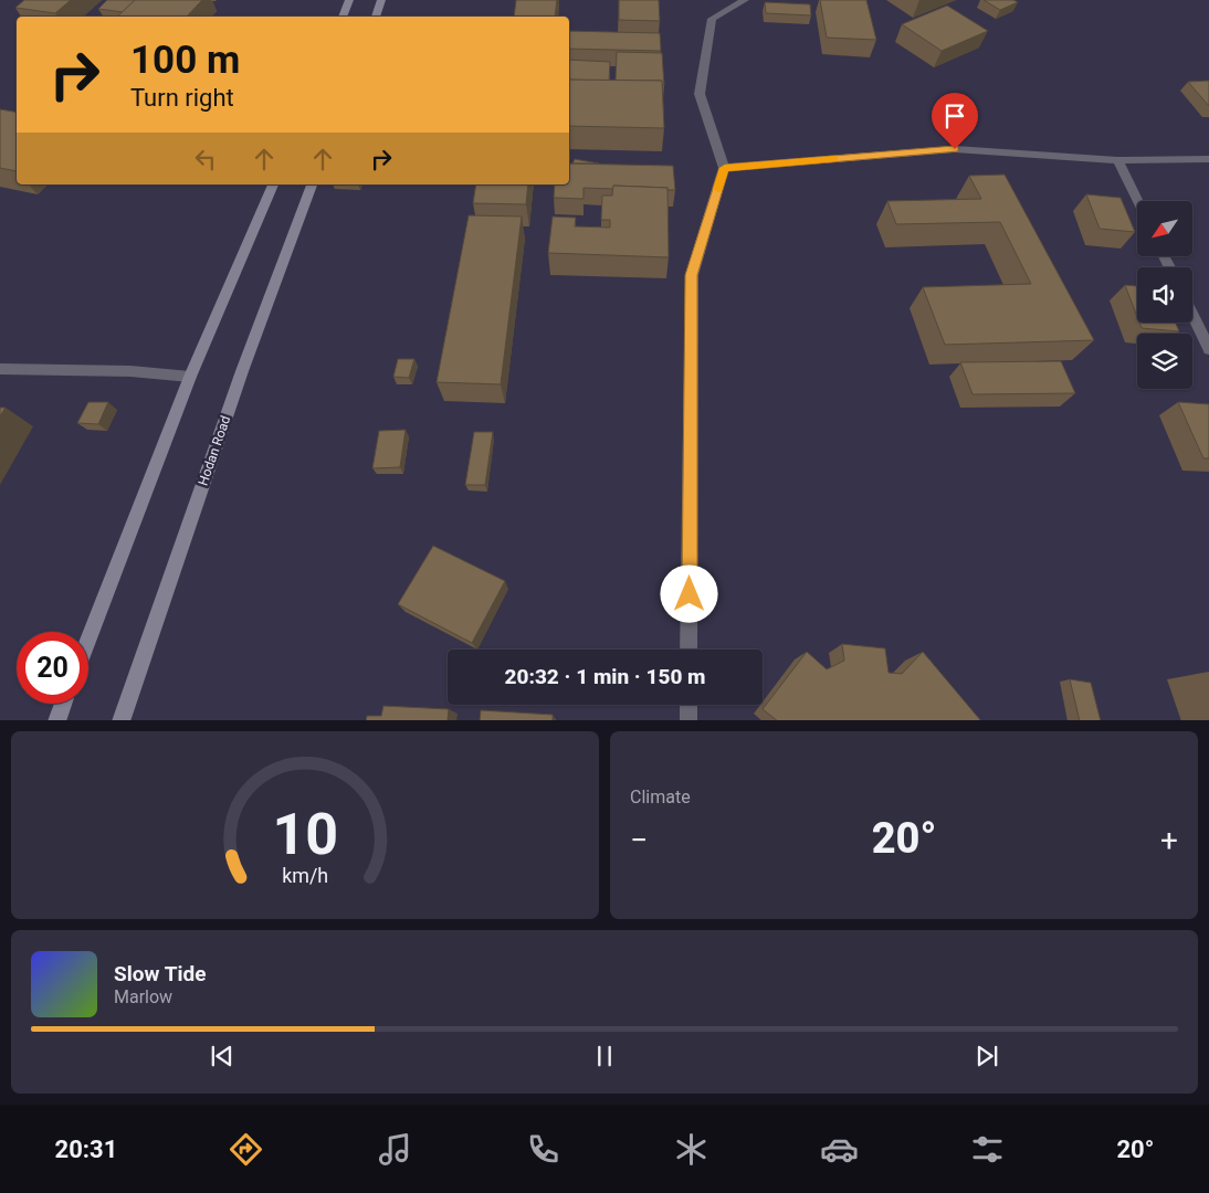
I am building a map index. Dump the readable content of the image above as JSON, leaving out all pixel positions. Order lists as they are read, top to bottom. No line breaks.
{"streets":{"main road":["Hodan Road"]},"north":"bottom left","page":{"turn":["100 m","Turn right"],"limit":"20","trip":"20:32 · 1 min · 150 m","tile":"Climate","heat":["−","20°","+"],"song":["Slow Tide","Marlow"],"tabs":["20:31","20°"],"gauge":["10","km/h"]}}
